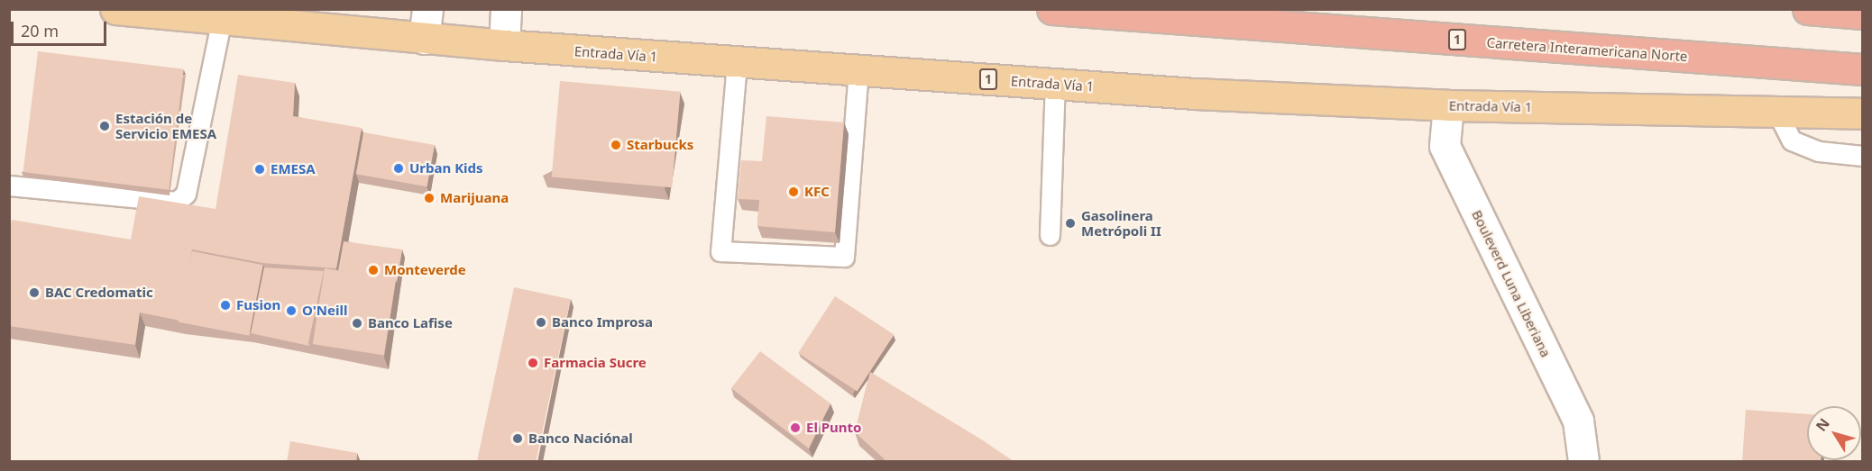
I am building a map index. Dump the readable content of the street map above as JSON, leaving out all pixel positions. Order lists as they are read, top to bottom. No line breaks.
{"streets":{"highway":["1","Carretera Interamericana Norte"],"main road":["Entrada Vía 1"],"street":["Bouleverd Luna Liberiana"]},"crossings":[["Entrada Vía 1","Bouleverd Luna Liberiana"]],"places":["Estación de Servicio EMESA","Starbucks","Urban Kids","EMESA","KFC","Marijuana","Gasolinera Metrópoli II","Monteverde","BAC Credomatic","Fusion","O'Neill","Banco Improsa","Banco Lafise","Farmacia Sucre","El Punto","Banco Naciónal"],"scale_bar":"20 m","north":"top left"}
